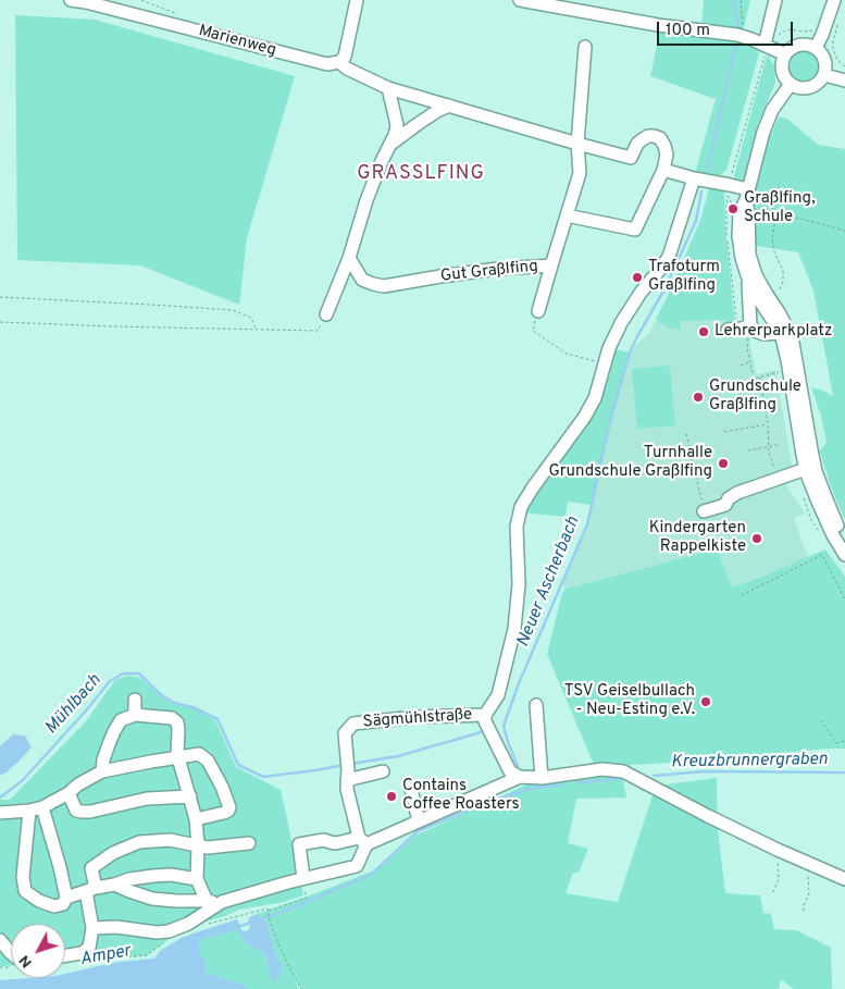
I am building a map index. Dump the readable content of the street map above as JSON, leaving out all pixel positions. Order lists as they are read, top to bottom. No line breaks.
{"streets":{"street":["Marienweg","Gut Graßlfing","Sägmühlstraße"]},"districts":["GRASSLFING"],"water":["Neuer Ascherbach","Mühlbach","Kreuzbrunnergraben","Amper"],"places":["Graßlfing, Schule","Trafoturm Graßlfing","Lehrerparkplatz","Grundschule Graßlfing","Turnhalle Grundschule Graßlfing","Kindergarten Rappelkiste","TSV Geiselbullach - Neu-Esting e.V.","Contains Coffee Roasters"],"scale_bar":"100 m","north":"bottom left"}
